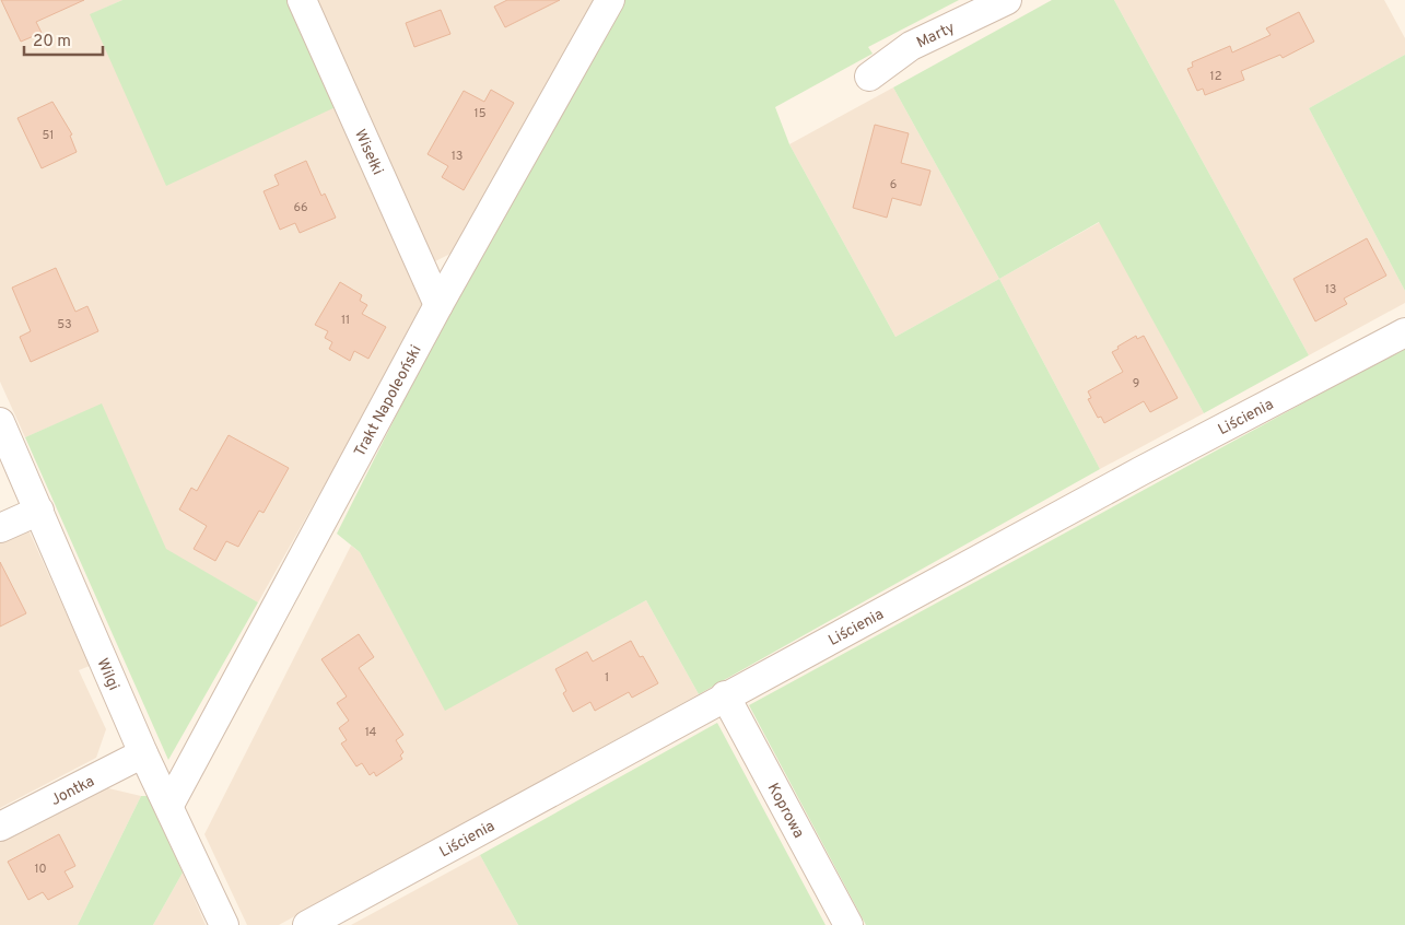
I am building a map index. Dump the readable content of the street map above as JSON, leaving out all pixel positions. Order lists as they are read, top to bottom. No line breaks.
{"streets":{"street":["Marty","Wisełki","Trakt Napoleoński","Liścienia","Wilgi","Jontka","Koprowa"]},"crossings":[["Wisełki","Trakt Napoleoński"],["Trakt Napoleoński","Wilgi"],["Liścienia","Koprowa"],["Wilgi","Jontka"]],"house_numbers":["12","15","51","13","6","66","13","11","53","9","1","14","10"],"scale_bar":"20 m"}
